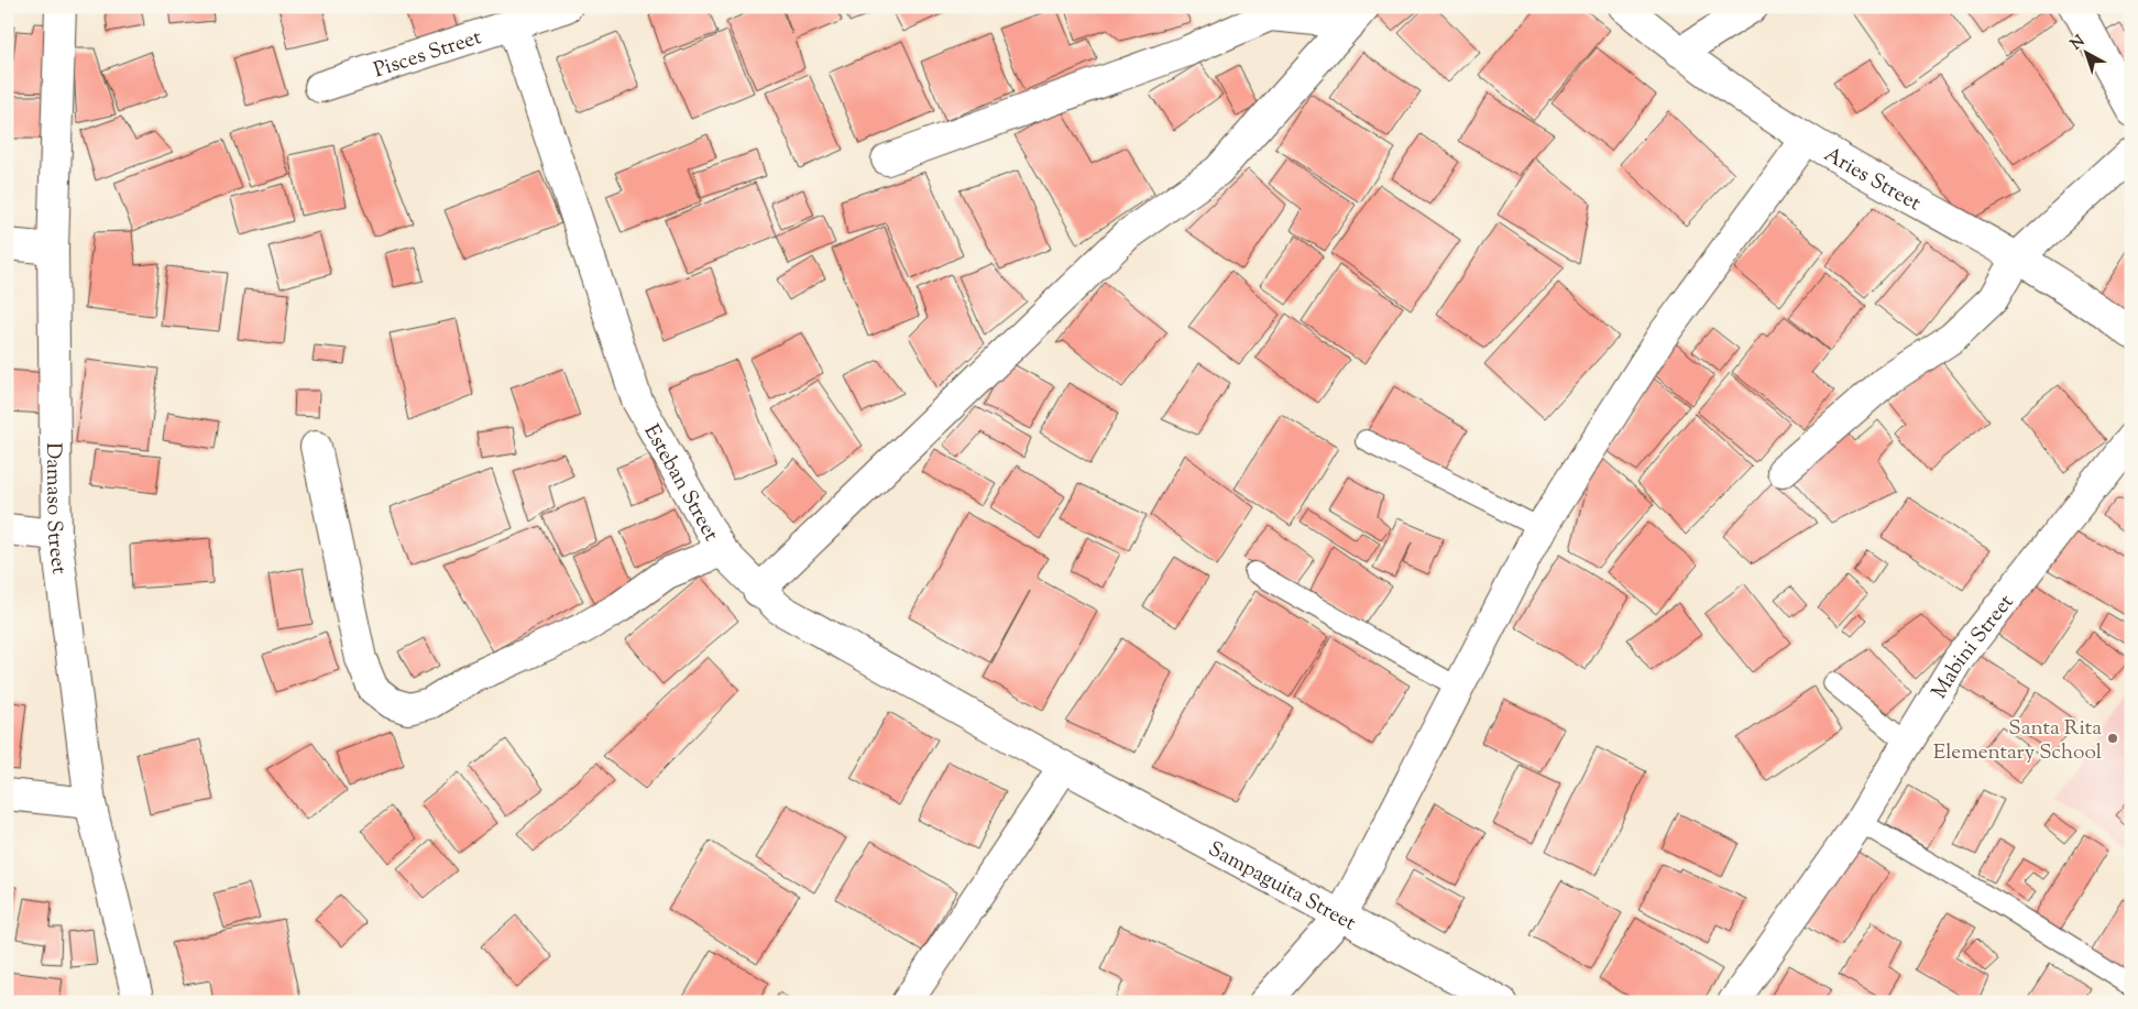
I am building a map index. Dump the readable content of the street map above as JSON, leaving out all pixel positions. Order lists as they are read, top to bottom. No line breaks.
{"streets":{"street":["Pisces Street","Aries Street","Esteban Street","Damaso Street","Mabini Street","Sampaguita Street"]},"crossings":[["Pisces Street","Esteban Street"],["Esteban Street","Sampaguita Street"]],"places":["Santa Rita Elementary School"],"north":"top left"}
